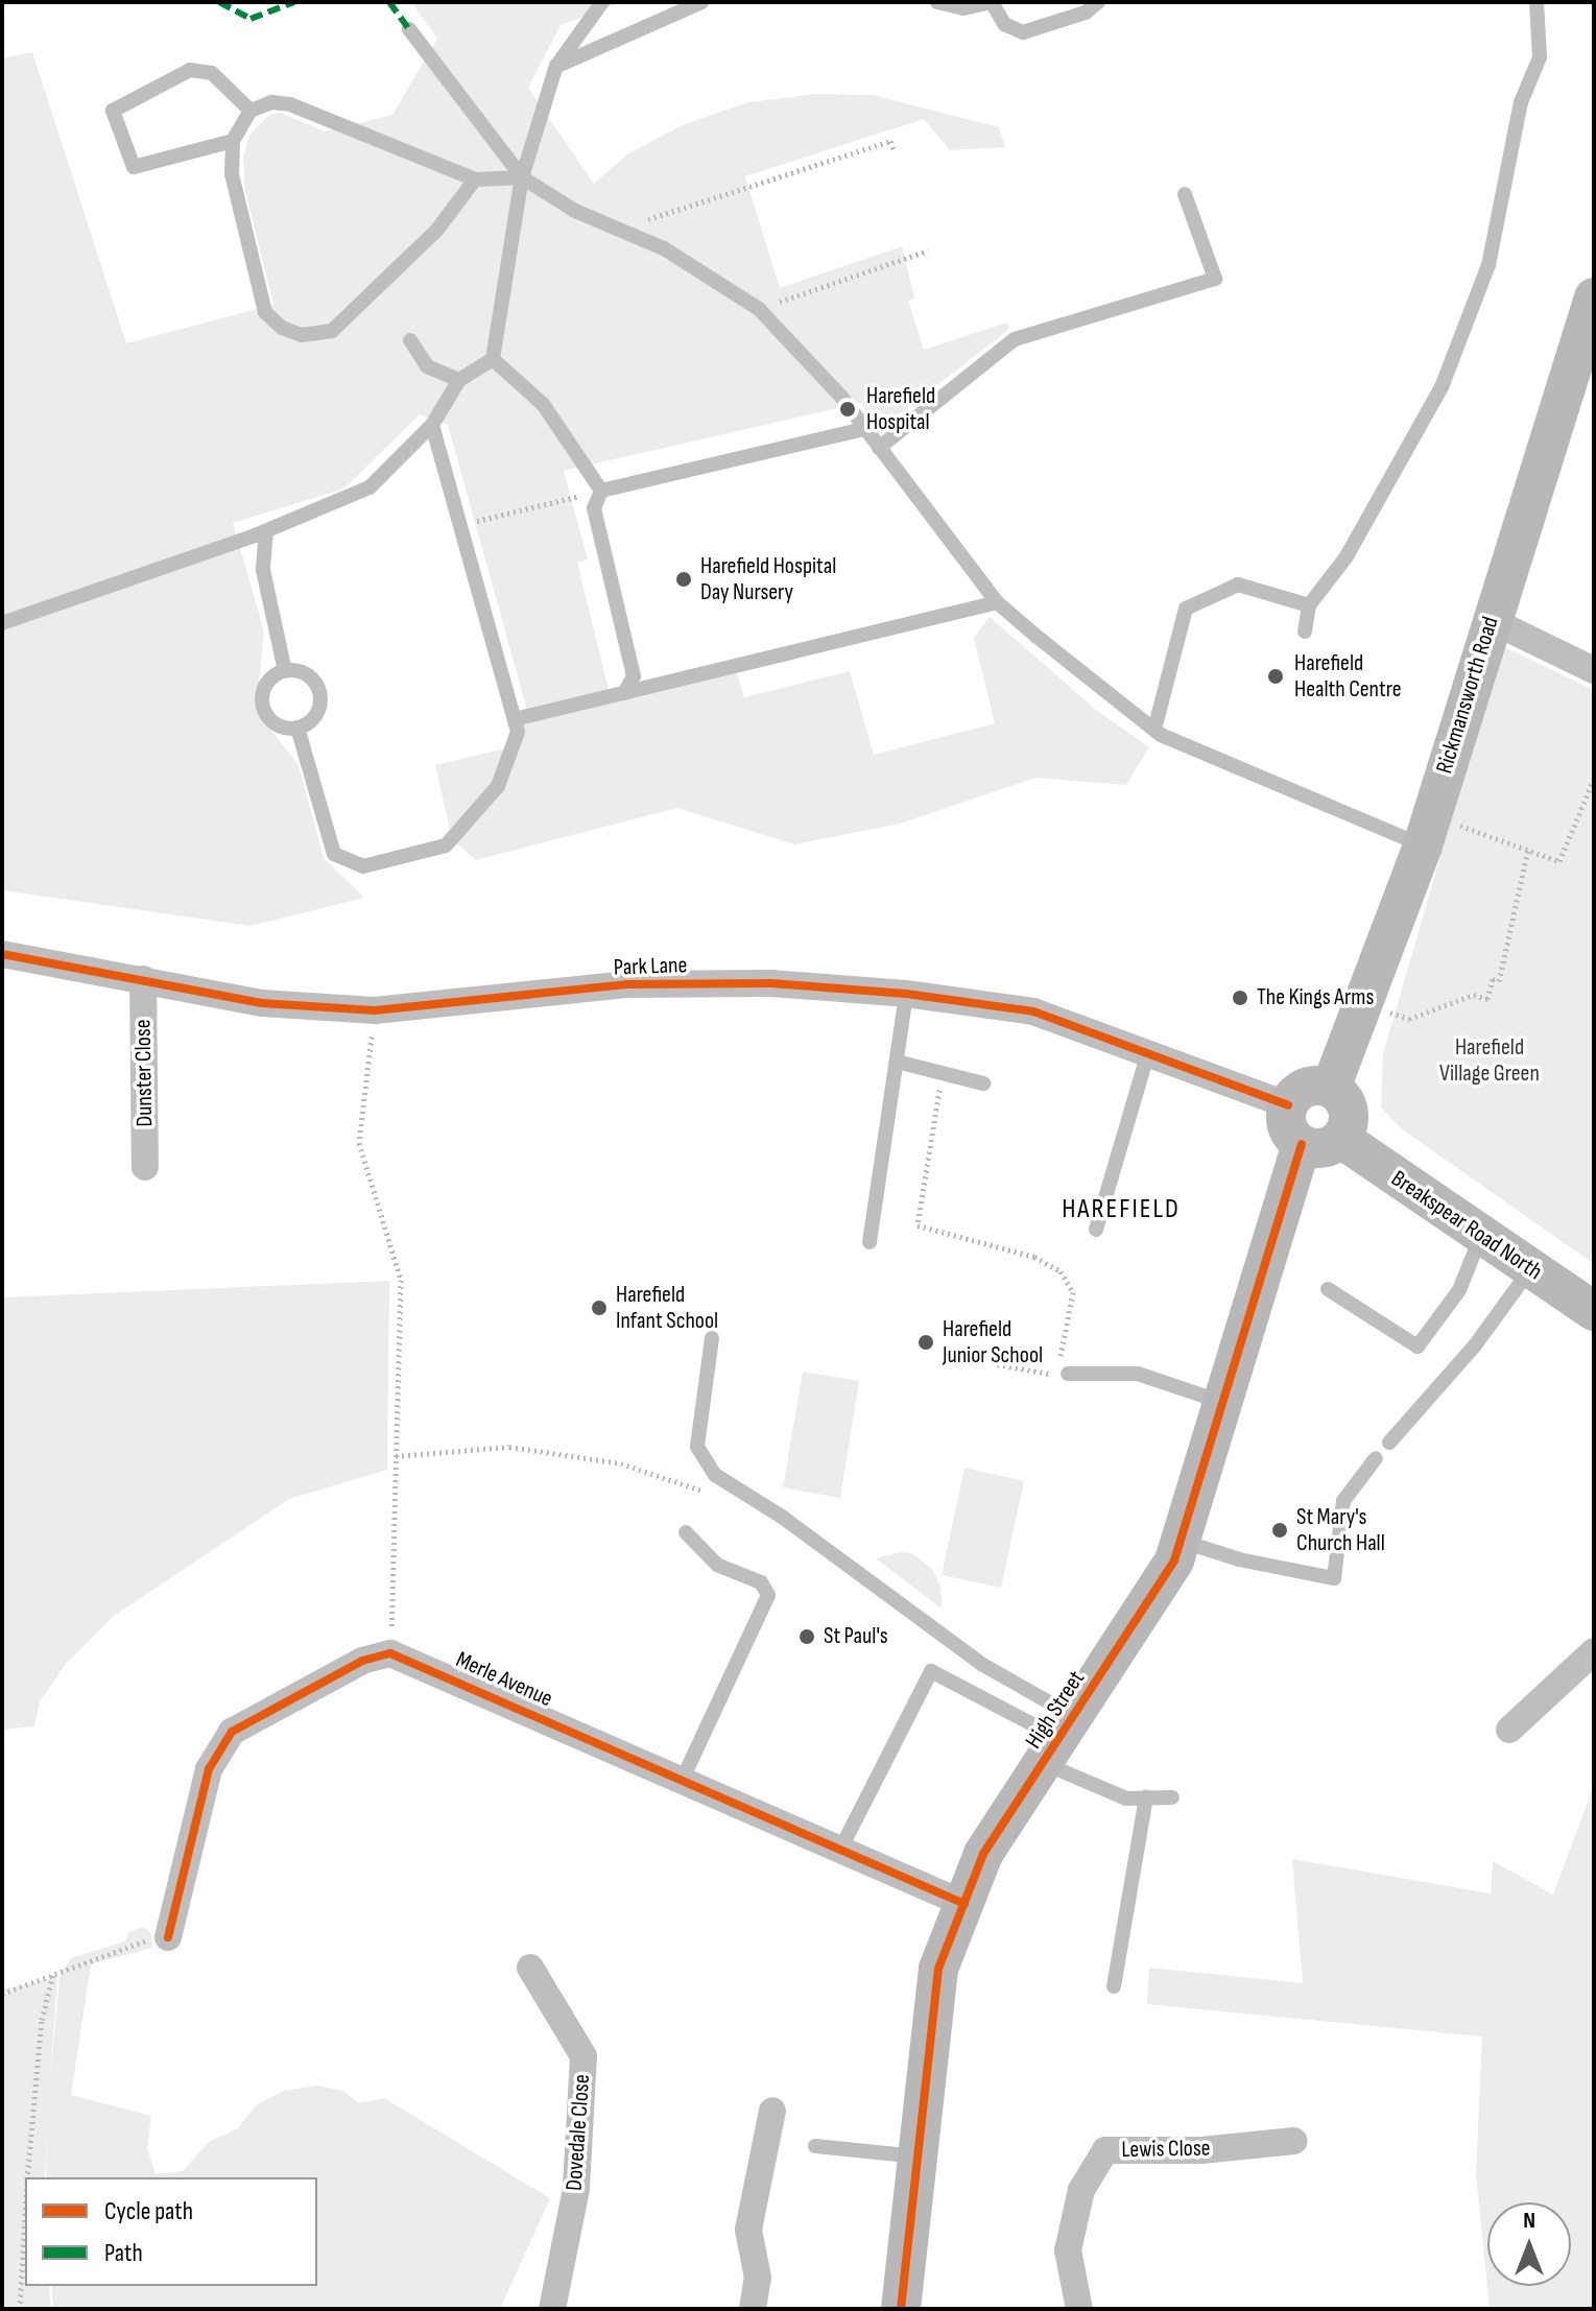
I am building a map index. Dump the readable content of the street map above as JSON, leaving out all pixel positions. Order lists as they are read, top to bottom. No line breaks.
{"streets":{"street":["Rickmansworth Road","Park Lane","Dunster Close","Breakspear Road North","Merle Avenue","High Street","Dovedale Close","Lewis Close"]},"crossings":[["Rickmansworth Road","Park Lane"],["Rickmansworth Road","Breakspear Road North"],["Rickmansworth Road","High Street"],["Park Lane","Dunster Close"],["Park Lane","Breakspear Road North"],["Park Lane","High Street"],["Breakspear Road North","High Street"],["Merle Avenue","High Street"]],"districts":["HAREFIELD"],"parks":["Harefield Village Green"],"places":["Harefield Hospital","Harefield Hospital Day Nursery","Harefield Health Centre","The Kings Arms","Harefield Infant School","Harefield Junior School","St Mary's Church Hall","St Paul's"],"legend":["Cycle path","Path"],"north":"top"}
